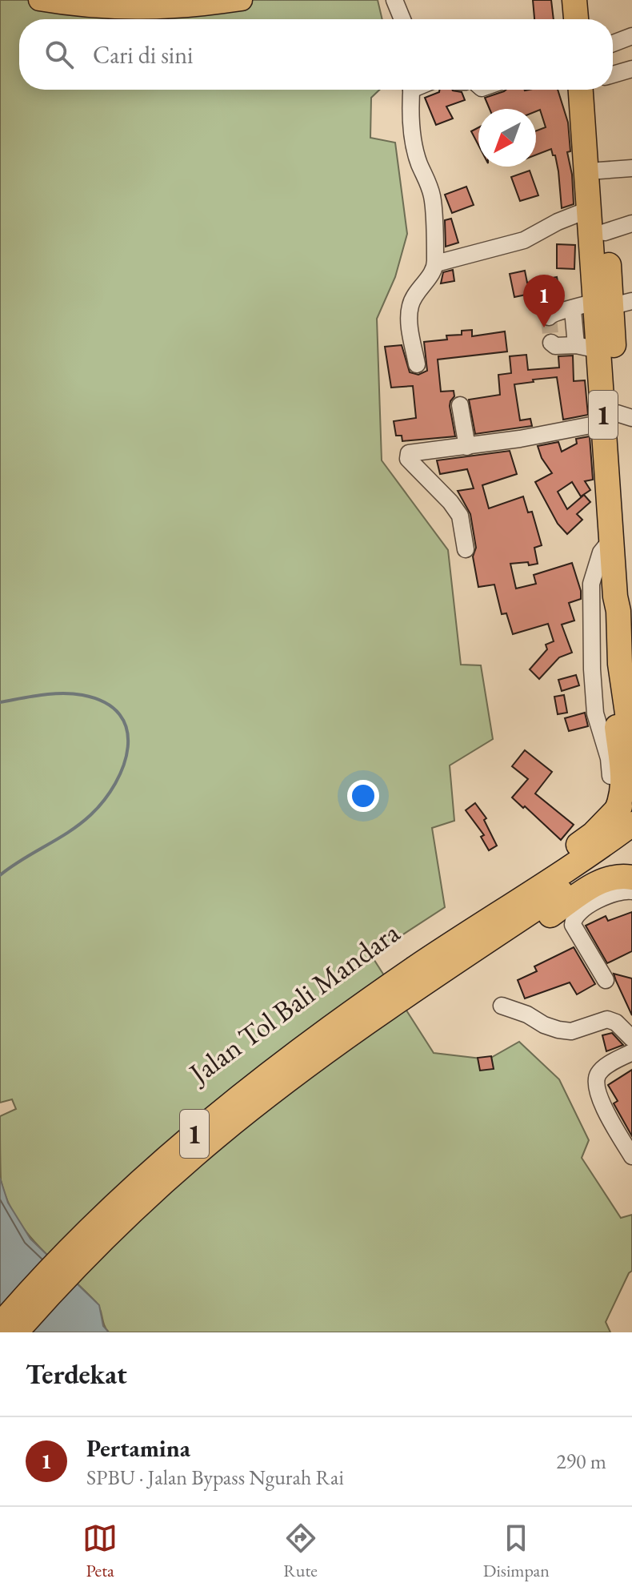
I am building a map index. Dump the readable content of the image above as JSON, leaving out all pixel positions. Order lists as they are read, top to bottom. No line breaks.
{"streets":{"highway":["1","Jalan Tol Bali Mandara"]},"crossings":[["1","Jalan Tol Bali Mandara"]],"north":"bottom left","page":{"search":"Cari di sini","pins":"1","heading":"Terdekat","list":[{"mark":"1","name":"Pertamina","note":"SPBU · Jalan Bypass Ngurah Rai","value":"290 m"}],"nav":["Peta","Rute","Disimpan"]}}
